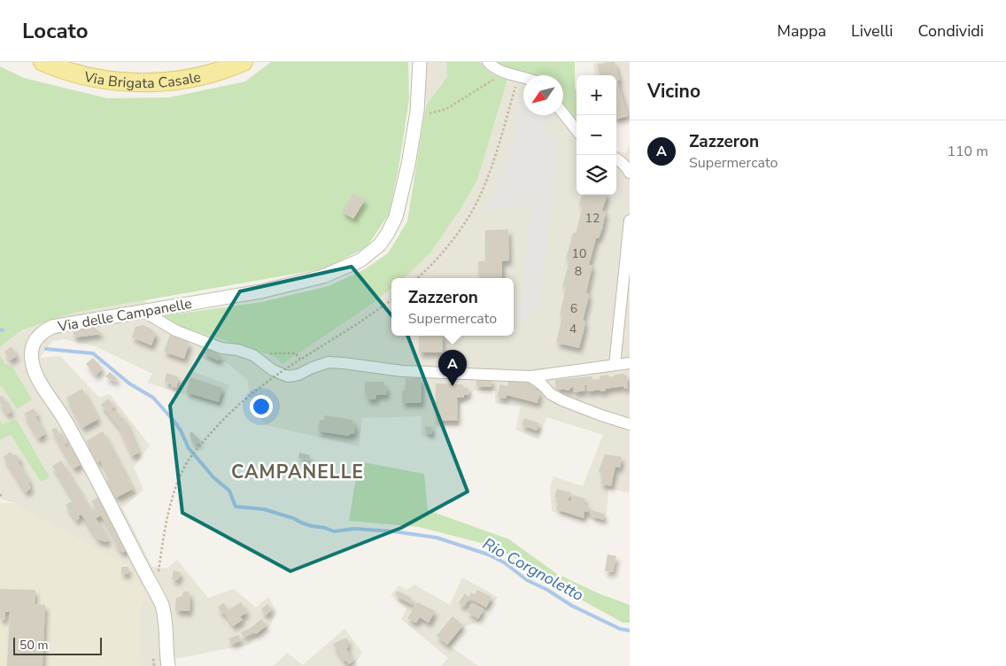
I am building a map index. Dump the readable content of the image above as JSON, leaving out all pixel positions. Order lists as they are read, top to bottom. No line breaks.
{"streets":{"main road":["Via Brigata Casale"],"street":["Via delle Campanelle"]},"districts":["CAMPANELLE"],"water":["Rio Corgnoletto"],"house_numbers":["12","10","8","6","4"],"scale_bar":"50 m","north":"bottom left","page":{"header":"Locato","nav":["Mappa","Livelli","Condividi"],"heading":"Vicino","map_buttons":["+","−"],"list":[{"mark":"A","name":"Zazzeron","note":"Supermercato","value":"110 m"}],"popup":["Zazzeron","Supermercato"],"pins":"A","scale":"50 m"}}
